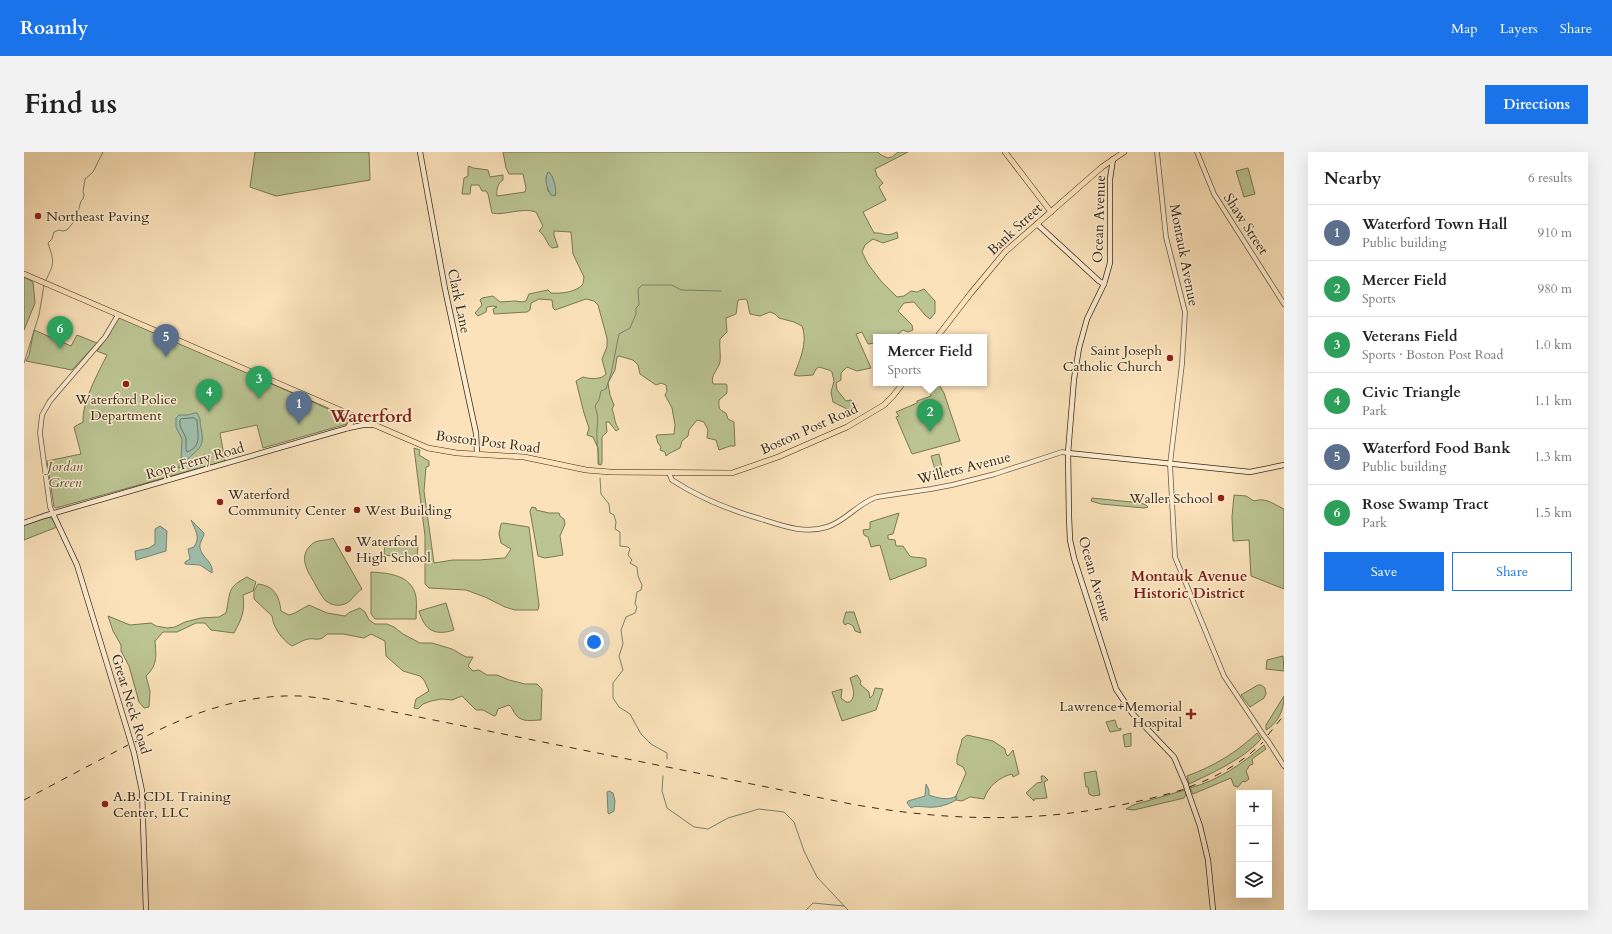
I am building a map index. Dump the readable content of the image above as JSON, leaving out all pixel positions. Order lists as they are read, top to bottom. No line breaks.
{"streets":{"main road":["Ocean Avenue","Bank Street","Clark Lane","Boston Post Road","Rope Ferry Road","Willetts Avenue","Great Neck Road"],"street":["Shaw Street","Montauk Avenue"]},"crossings":[["Ocean Avenue","Bank Street"],["Ocean Avenue","Willetts Avenue"],["Montauk Avenue","Willetts Avenue"],["Clark Lane","Boston Post Road"],["Boston Post Road","Rope Ferry Road"],["Boston Post Road","Willetts Avenue"],["Rope Ferry Road","Great Neck Road"]],"districts":["Waterford","Montauk Avenue Historic District"],"parks":["Jordan Green"],"places":{"other":["Northeast Paving","Saint Joseph Catholic Church","Waterford Police Department","Waller School","Waterford Community Center","West Building","Waterford High School","A.B. CDL Training Center, LLC"],"health":["Lawrence+Memorial Hospital"]},"page":{"header":"Roamly","nav":["Map","Layers","Share"],"title":"Find us","buttons":["Directions",["Save","Share"]],"heading":["Nearby","6 results"],"list":[{"mark":"1","name":"Waterford Town Hall","note":"Public building","value":"910 m"},{"mark":"2","name":"Mercer Field","note":"Sports","value":"980 m"},{"mark":"3","name":"Veterans Field","note":"Sports · Boston Post Road","value":"1.0 km"},{"mark":"4","name":"Civic Triangle","note":"Park","value":"1.1 km"},{"mark":"5","name":"Waterford Food Bank","note":"Public building","value":"1.3 km"},{"mark":"6","name":"Rose Swamp Tract","note":"Park","value":"1.5 km"}],"pins":["6","5","3","4","1","2"],"popup":["Mercer Field","Sports"],"map_buttons":["+","−"]}}
